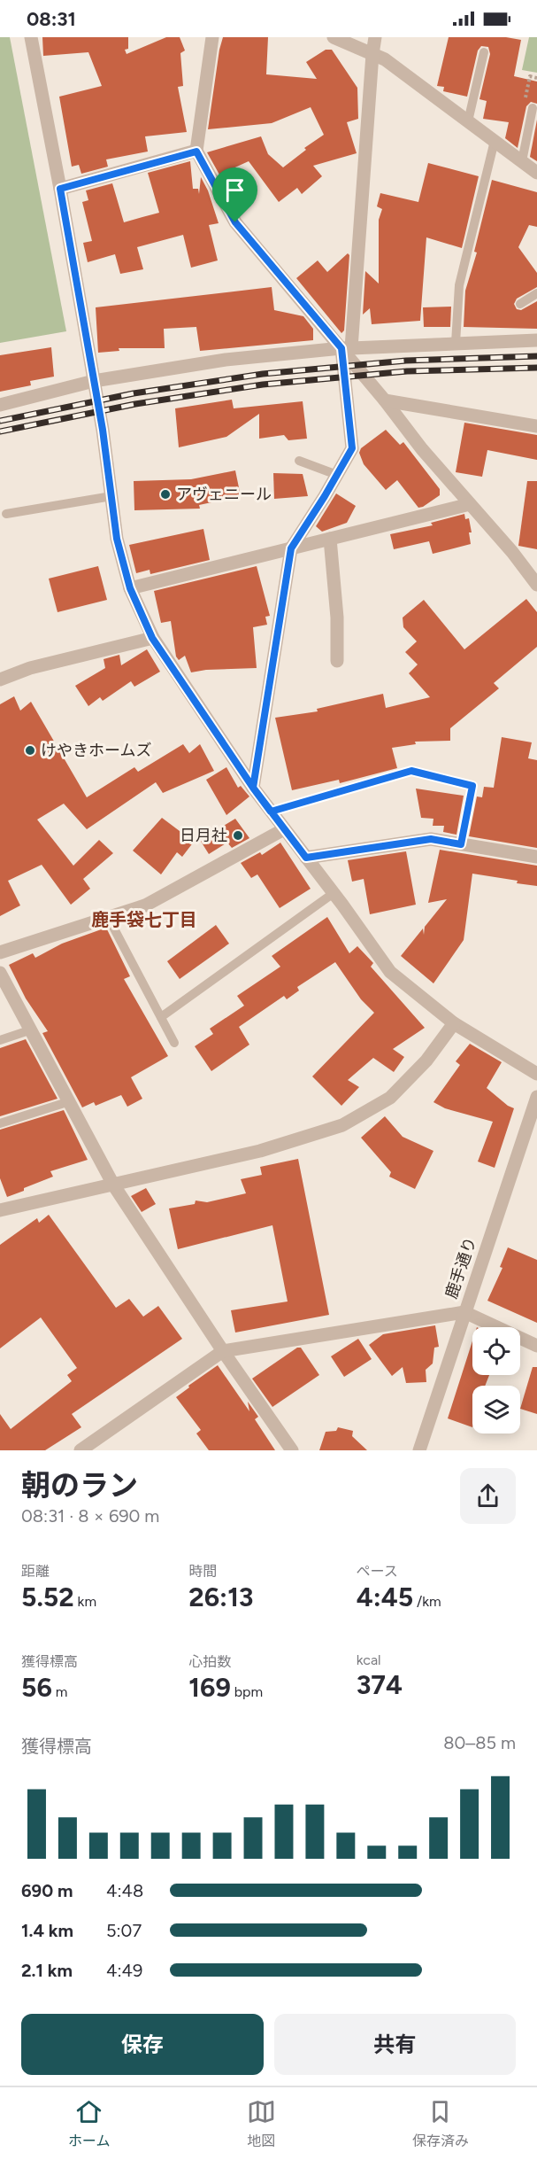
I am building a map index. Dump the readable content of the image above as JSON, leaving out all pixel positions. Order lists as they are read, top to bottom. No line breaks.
{"streets":{"street":["鹿手通り"]},"districts":["鹿手袋七丁目"],"places":["アヴェニール","けやきホームズ","日月社"],"page":{"status":"08:31","heading":["朝のラン","08:31 · 8 × 690 m"],"stats":[["距離","5.52 km"],["時間","26:13"],["ペース","4:45 /km"],["獲得標高","56 m"],["心拍数","169 bpm"],["kcal","374"]],"chart":["獲得標高","80–85 m"],"list":[{"name":"690 m","note":"4:48"},{"name":"1.4 km","note":"5:07"},{"name":"2.1 km","note":"4:49"}],"buttons":["保存","共有"],"tabs":["ホーム","地図","保存済み"]}}
